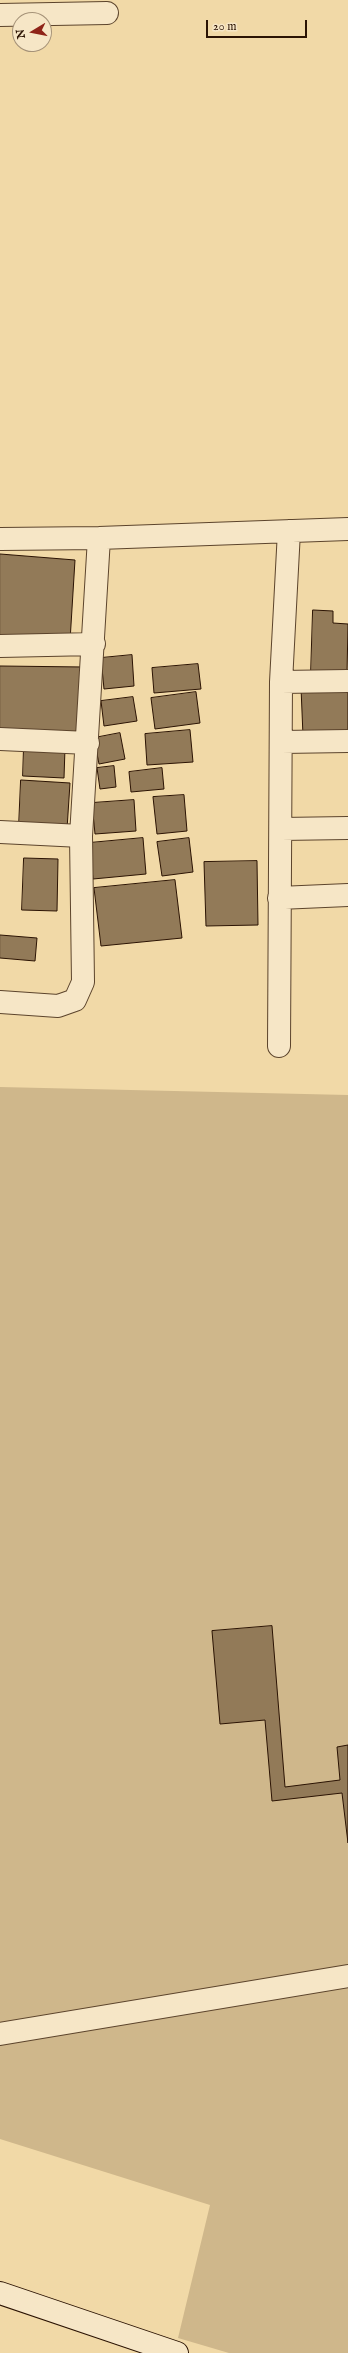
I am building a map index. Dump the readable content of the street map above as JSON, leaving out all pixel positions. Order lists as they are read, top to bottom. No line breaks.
{"scale_bar":"20 m","north":"left"}
